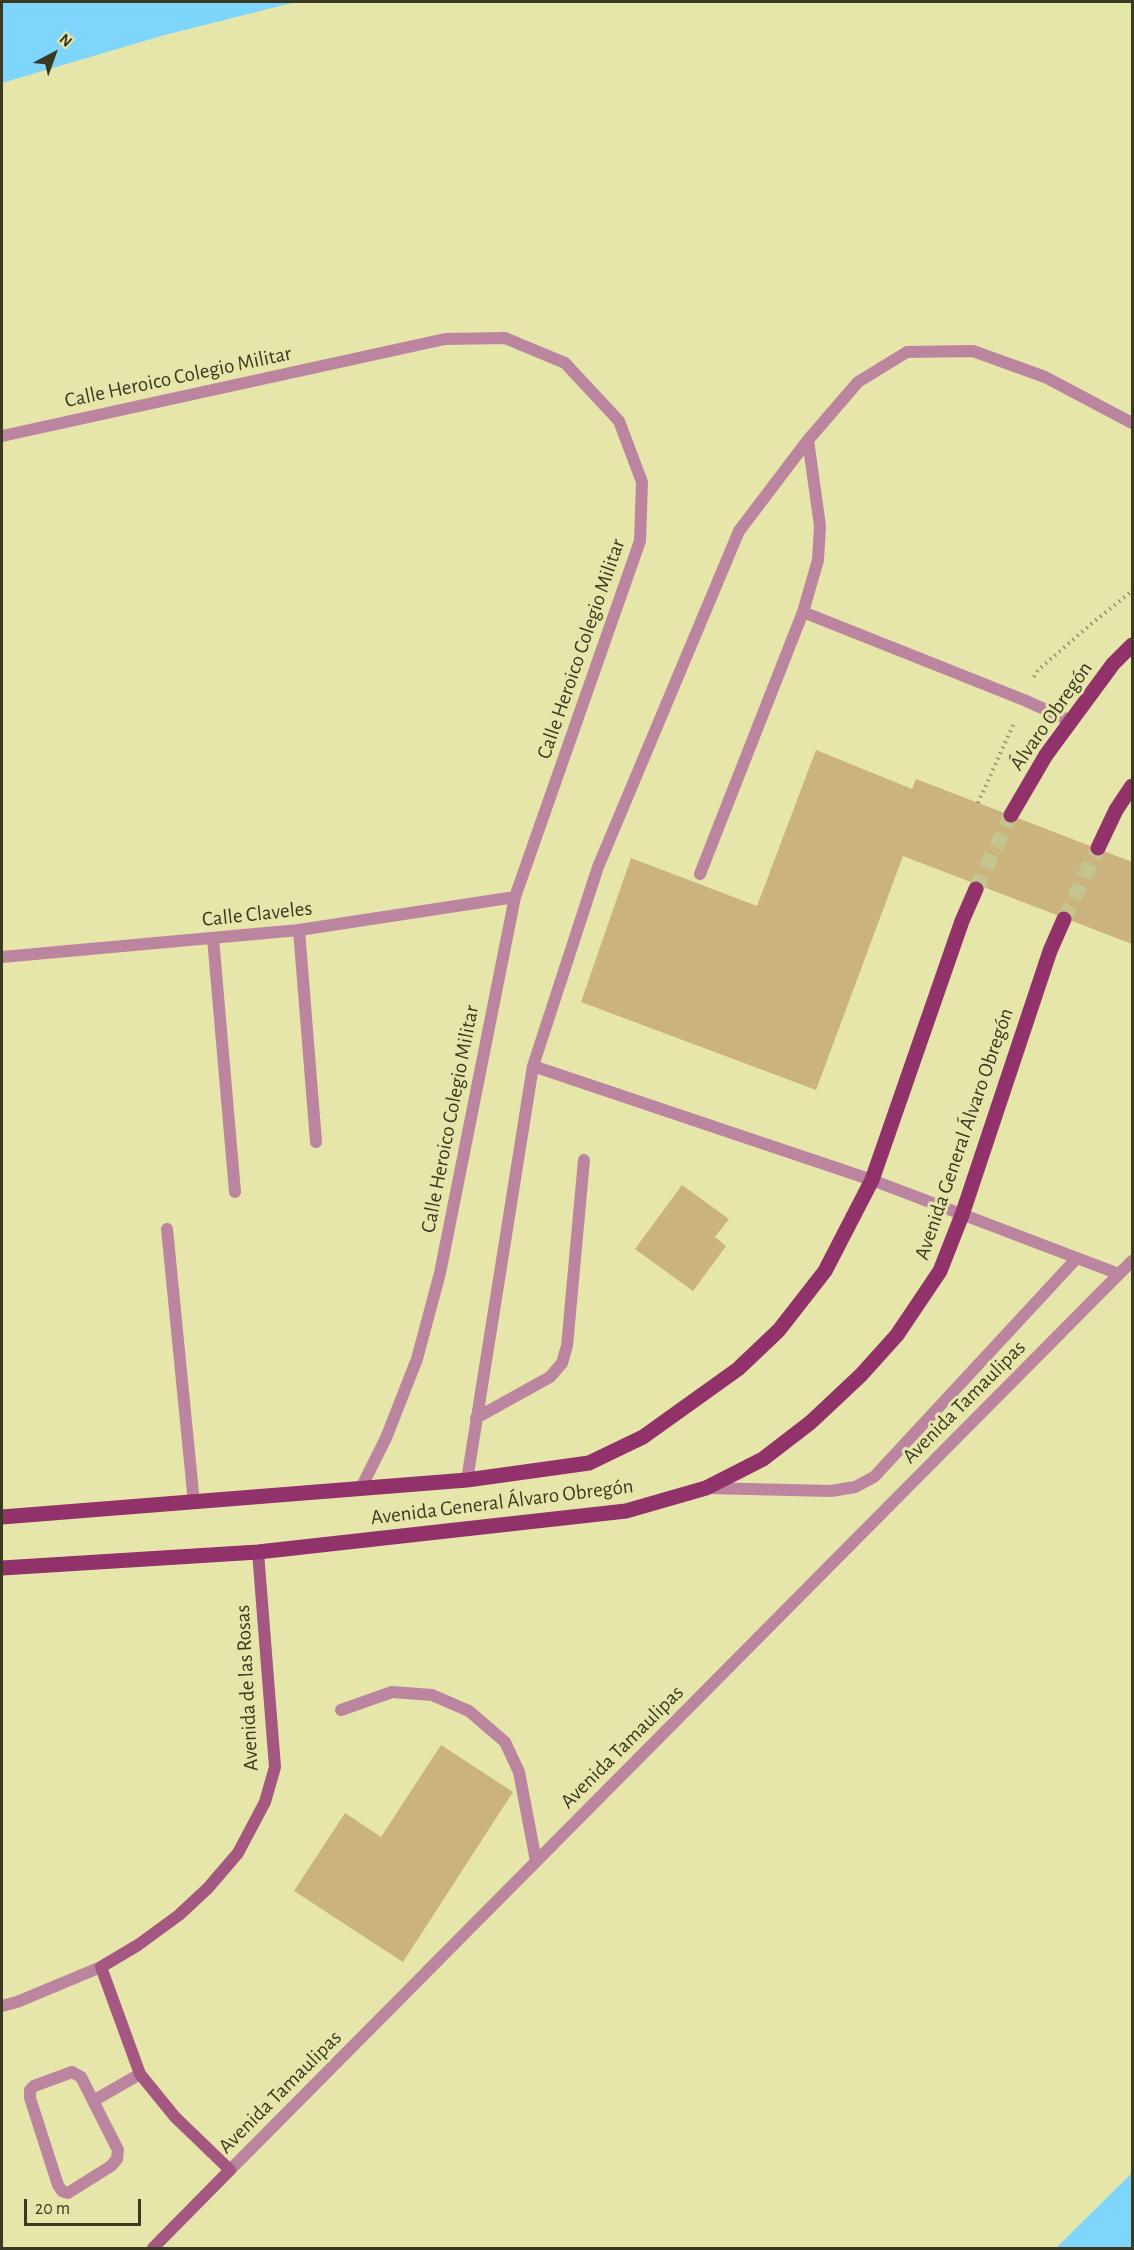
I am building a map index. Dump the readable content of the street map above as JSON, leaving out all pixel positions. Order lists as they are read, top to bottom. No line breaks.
{"streets":{"main road":["Álvaro Obregón","Avenida General Álvaro Obregón"],"street":["Calle Heroico Colegio Militar","Calle Claveles","Avenida Tamaulipas","Avenida de las Rosas"]},"crossings":[["Calle Heroico Colegio Militar","Calle Claveles"],["Calle Heroico Colegio Militar","Avenida General Álvaro Obregón"],["Avenida General Álvaro Obregón","Avenida de las Rosas"]],"scale_bar":"20 m","north":"top right"}
